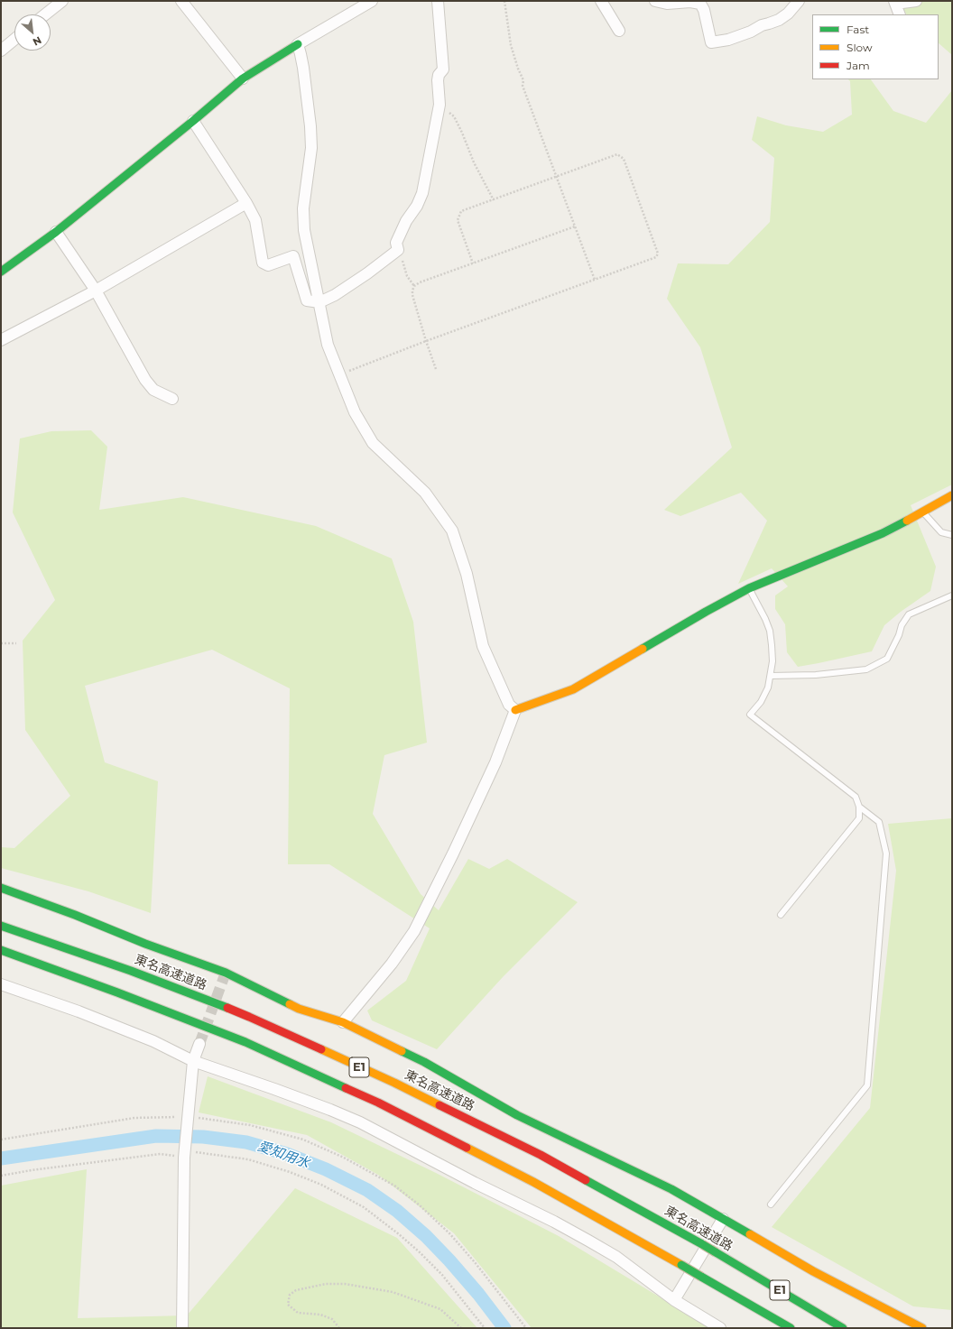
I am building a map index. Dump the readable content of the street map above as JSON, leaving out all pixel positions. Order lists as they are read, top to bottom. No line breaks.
{"streets":{"main road":["東名高速道路","E1"]},"water":["愛知用水"],"legend":["Fast","Slow","Jam"],"north":"bottom right"}
